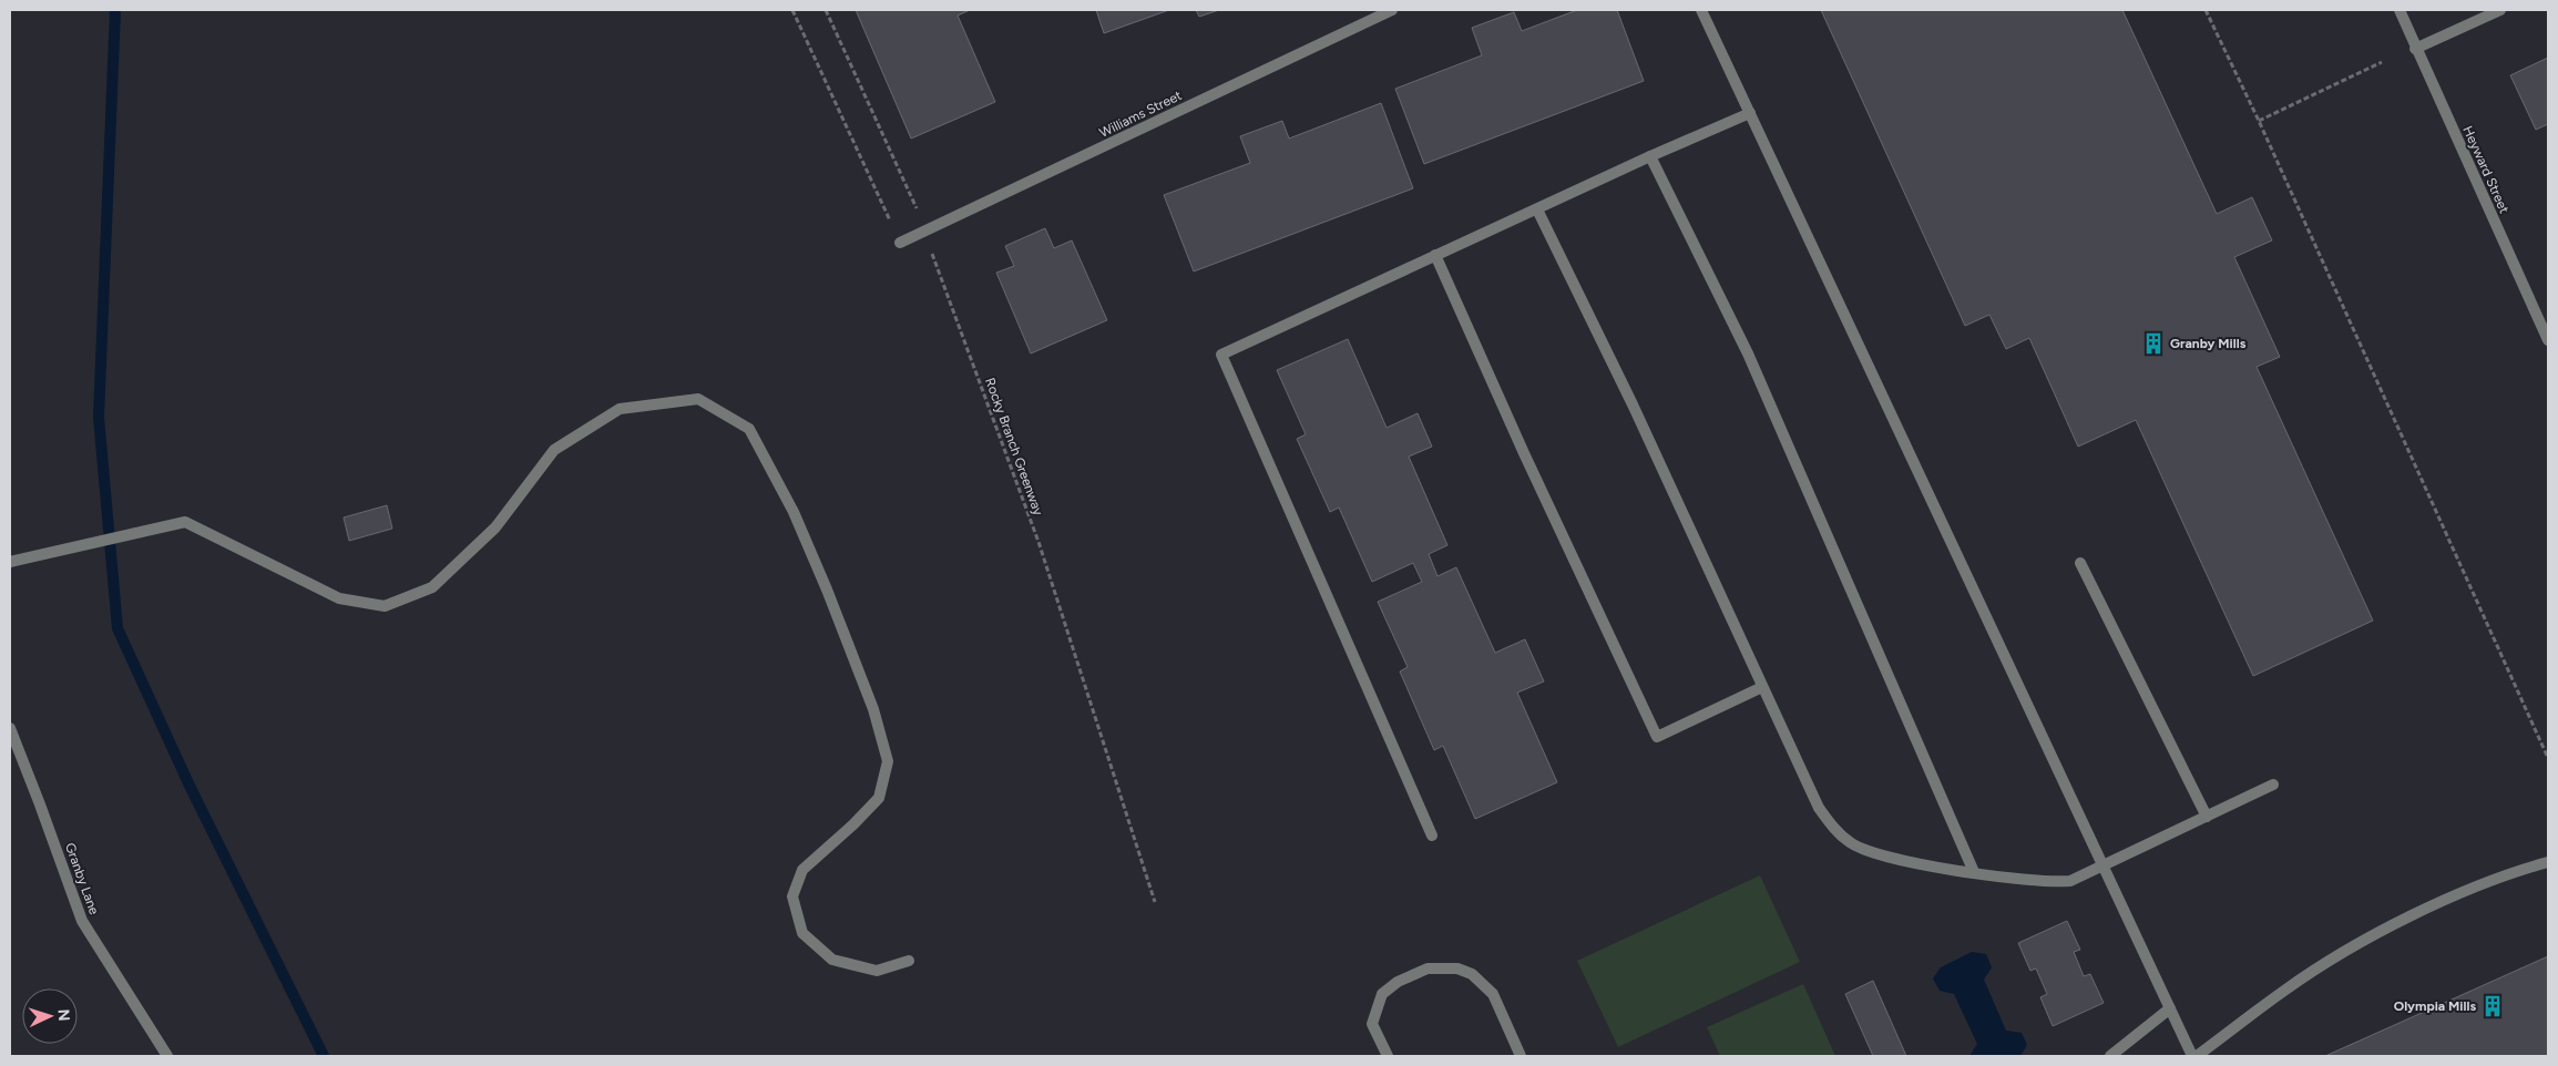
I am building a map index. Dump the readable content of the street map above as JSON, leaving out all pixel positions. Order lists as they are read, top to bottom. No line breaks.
{"streets":{"street":["Williams Street","Heyward Street","Granby Lane"],"path":["Rocky Branch Greenway"]},"crossings":[["Williams Street","Rocky Branch Greenway"]],"places":{"building":["Granby Mills","Olympia Mills"]},"north":"right"}
